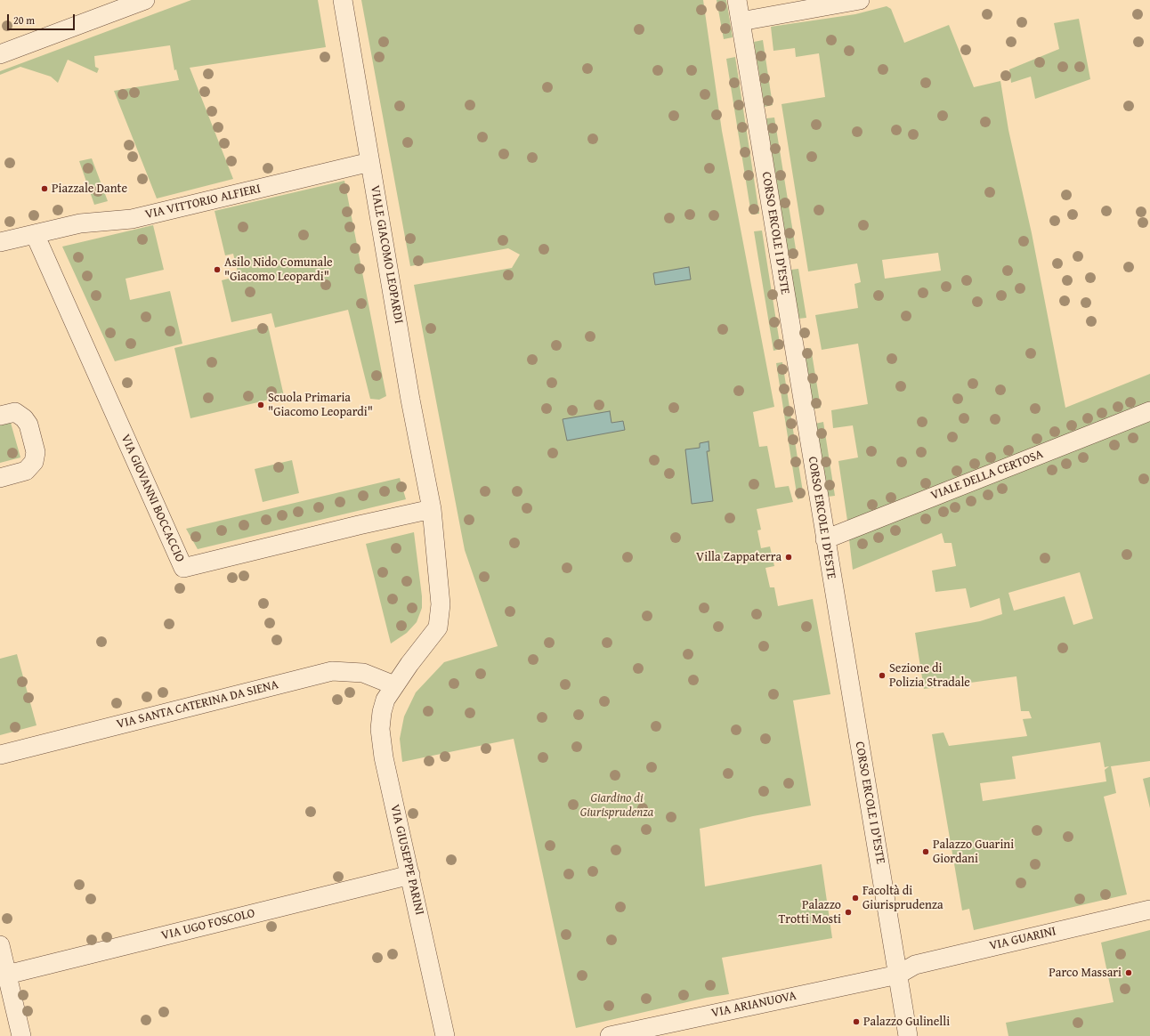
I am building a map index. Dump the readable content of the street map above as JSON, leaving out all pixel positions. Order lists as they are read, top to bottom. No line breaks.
{"streets":{"street":["VIA VITTORIO ALFIERI","CORSO ERCOLE I D'ESTE","VIALE GIACOMO LEOPARDI","VIALE DELLA CERTOSA","VIA GIOVANNI BOCCACCIO","VIA SANTA CATERINA DA SIENA","VIA GIUSEPPE PARINI","VIA UGO FOSCOLO","VIA GUARINI","VIA ARIANUOVA"]},"crossings":[["VIA VITTORIO ALFIERI","VIALE GIACOMO LEOPARDI"],["VIA VITTORIO ALFIERI","VIA GIOVANNI BOCCACCIO"],["CORSO ERCOLE I D'ESTE","VIALE DELLA CERTOSA"],["CORSO ERCOLE I D'ESTE","VIA GUARINI"],["CORSO ERCOLE I D'ESTE","VIA ARIANUOVA"],["VIALE GIACOMO LEOPARDI","VIA GIOVANNI BOCCACCIO"],["VIALE GIACOMO LEOPARDI","VIA SANTA CATERINA DA SIENA"],["VIALE GIACOMO LEOPARDI","VIA GIUSEPPE PARINI"],["VIA SANTA CATERINA DA SIENA","VIA GIUSEPPE PARINI"],["VIA GIUSEPPE PARINI","VIA UGO FOSCOLO"],["VIA GUARINI","VIA ARIANUOVA"]],"parks":["Giardino di Giurisprudenza"],"places":["Piazzale Dante","Asilo Nido Comunale \"Giacomo Leopardi\"","Scuola Primaria \"Giacomo Leopardi\"","Villa Zappaterra","Sezione di Polizia Stradale","Palazzo Guarini Giordani","Facoltà di Giurisprudenza","Palazzo Trotti Mosti","Parco Massari","Palazzo Gulinelli"],"scale_bar":"20 m"}
